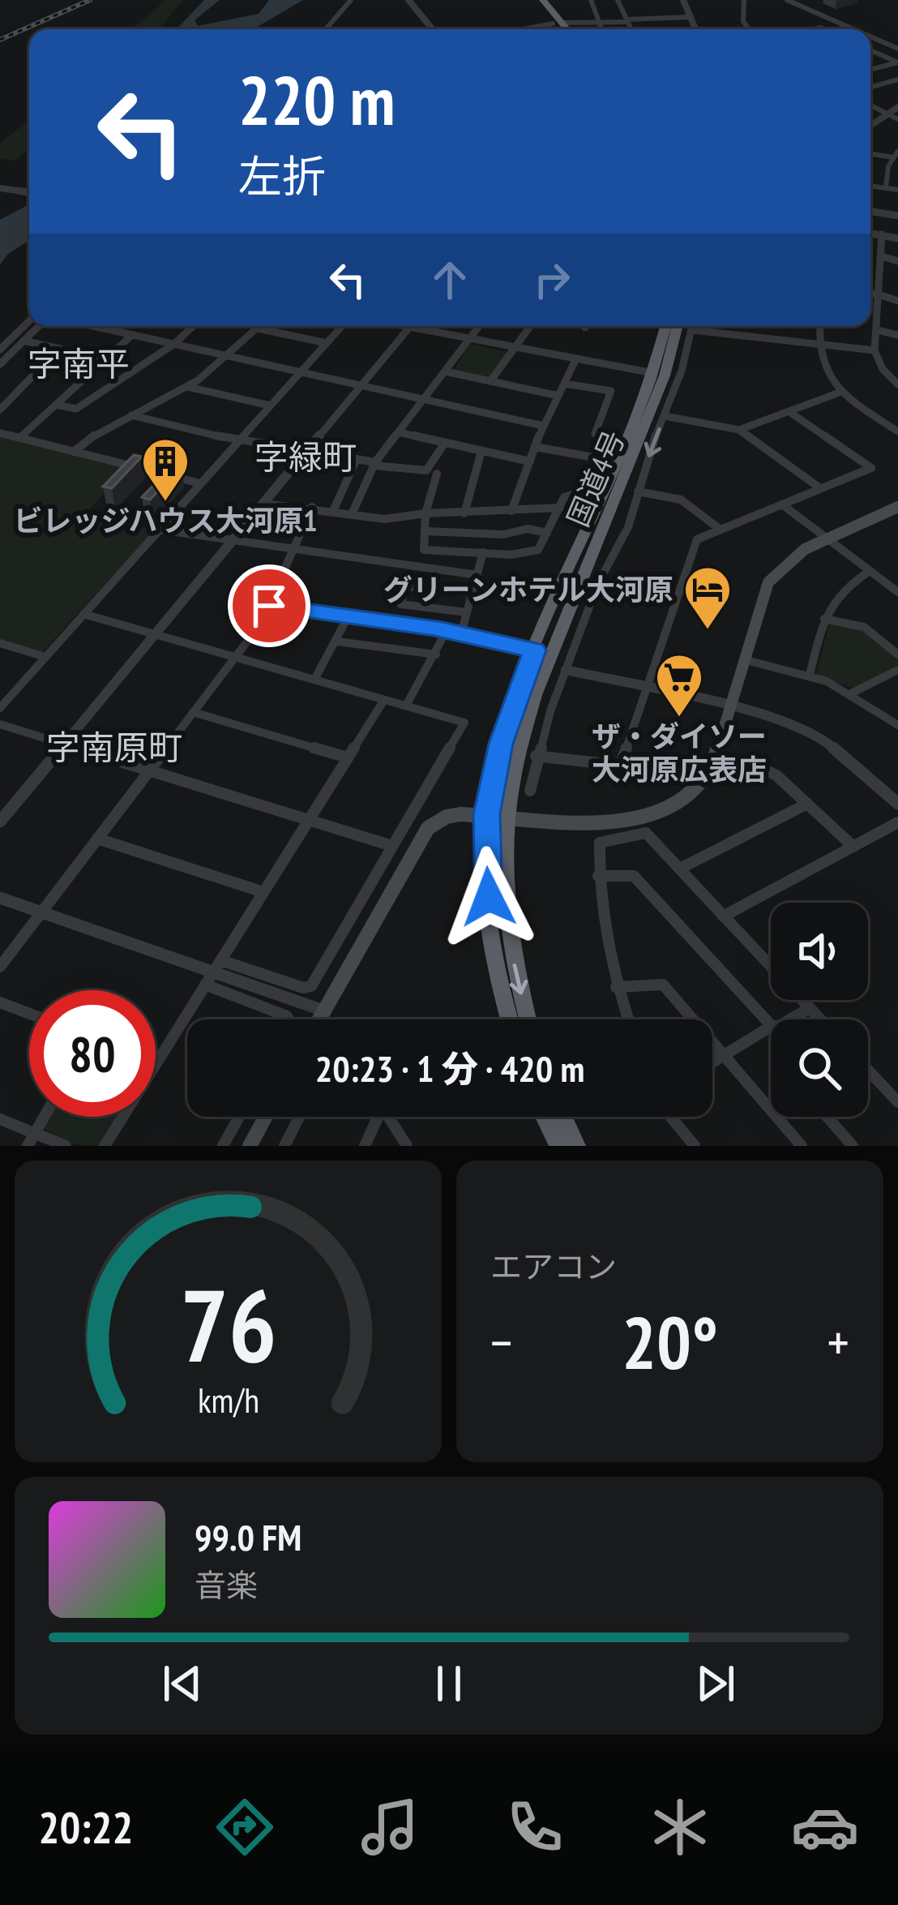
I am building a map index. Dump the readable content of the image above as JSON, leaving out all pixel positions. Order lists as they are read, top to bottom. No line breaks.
{"streets":{"highway":["国道4号"]},"districts":["字南平","字緑町","字南原町"],"places":{"building":["ビレッジハウス大河原1"],"hotel":["グリーンホテル大河原"],"supermarket":["ザ・ダイソー 大河原広表店"]},"page":{"turn":["220 m","左折"],"limit":"80","trip":"20:23 · 1 分 · 420 m","tile":"エアコン","heat":["−","20°","+"],"song":["99.0 FM","音楽"],"tabs":"20:22","gauge":["76","km/h"]}}
